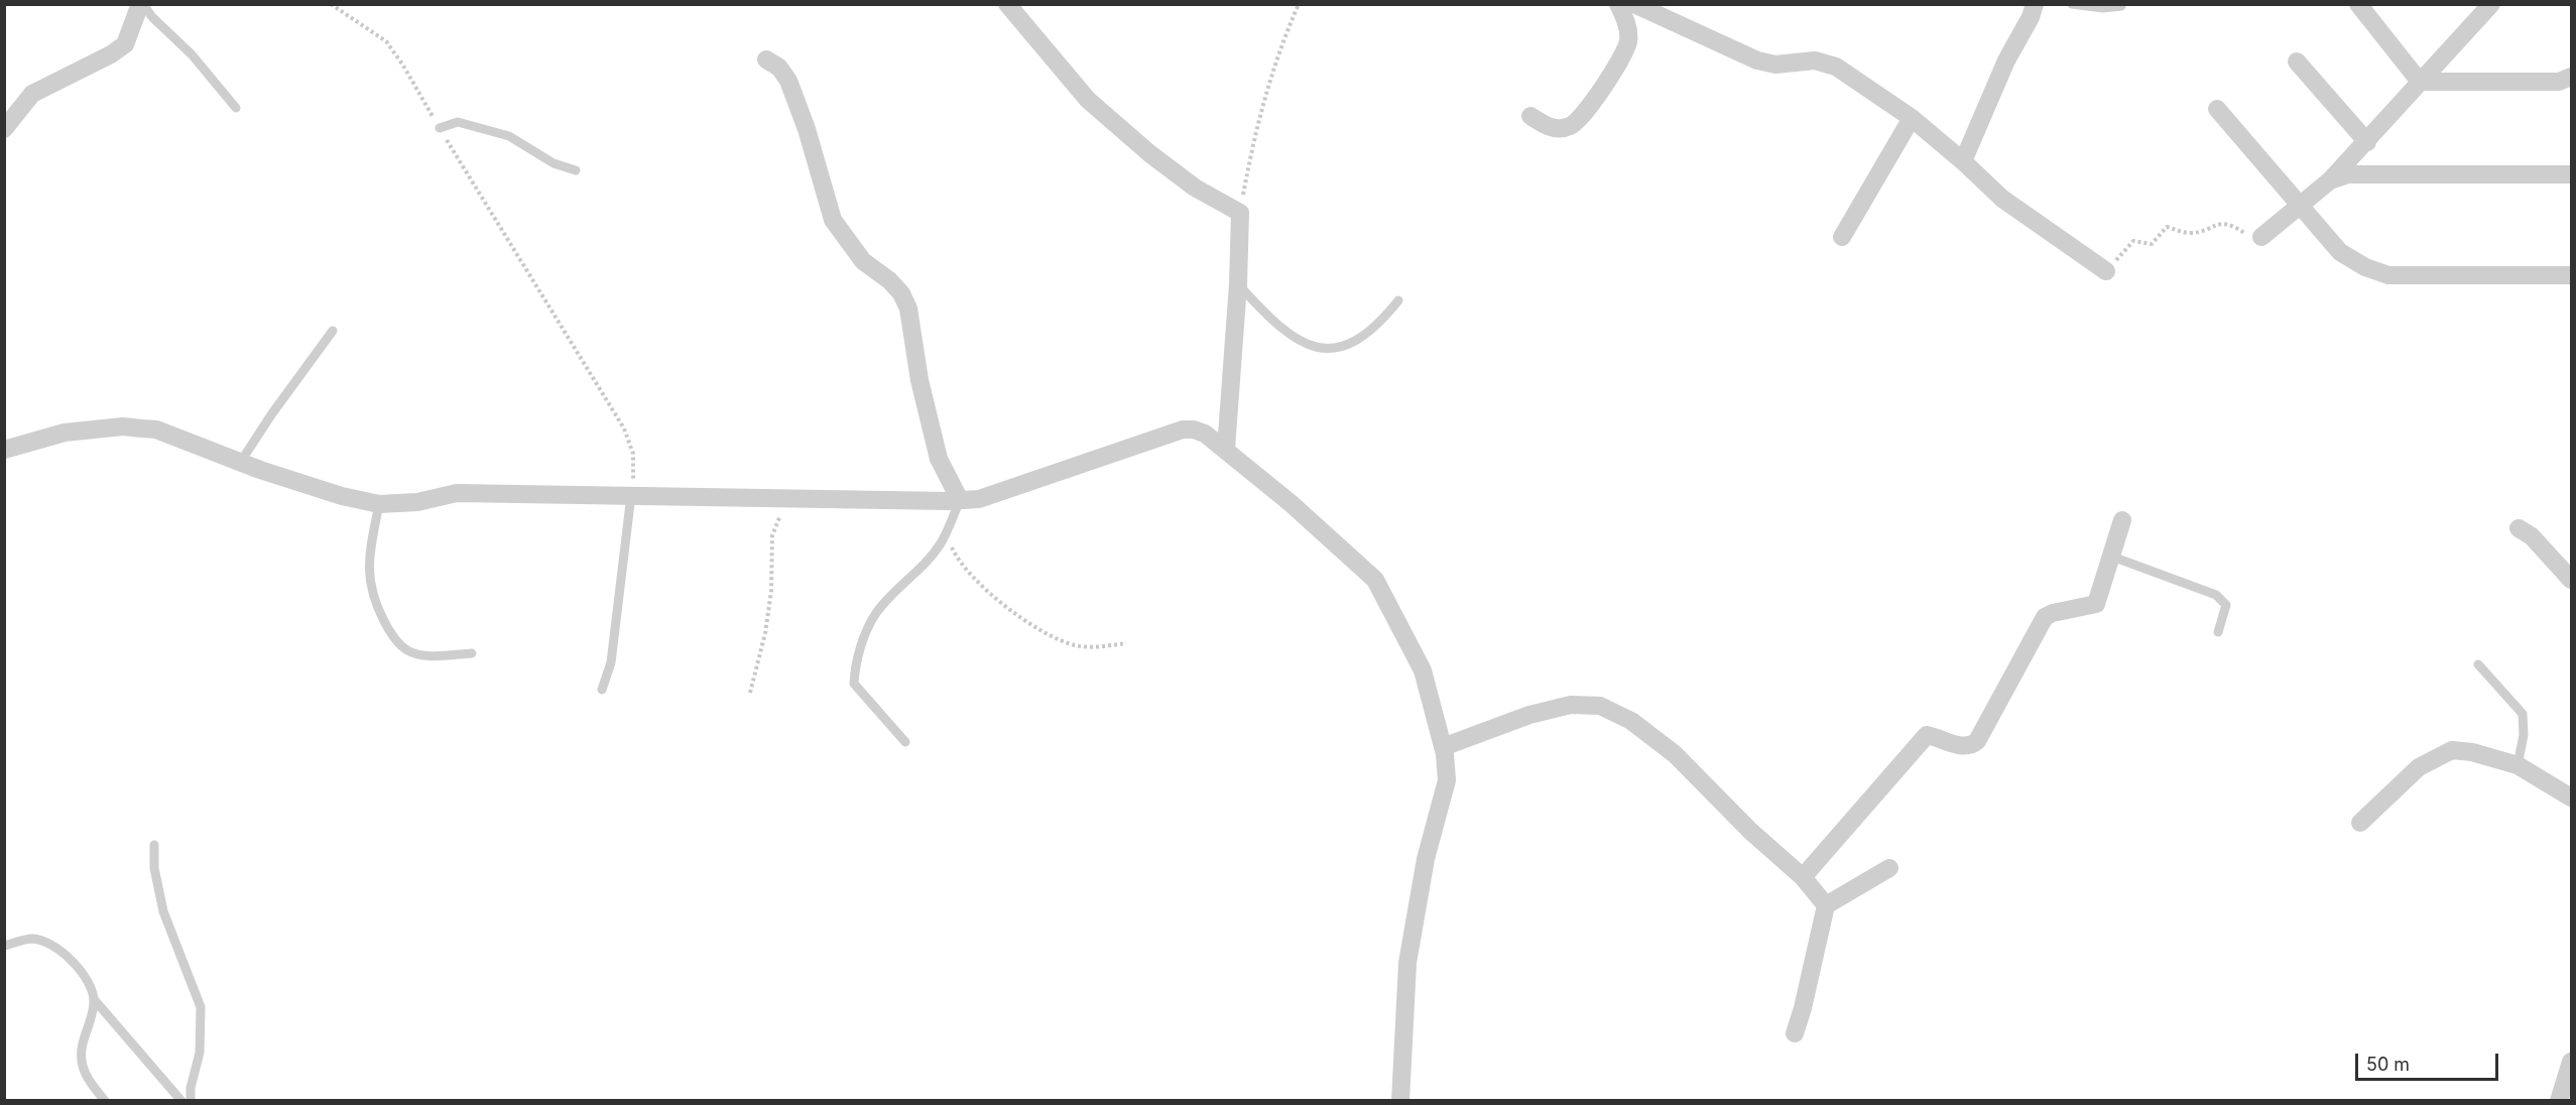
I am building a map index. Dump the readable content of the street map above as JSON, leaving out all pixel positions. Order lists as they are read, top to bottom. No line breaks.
{"scale_bar":"50 m"}
